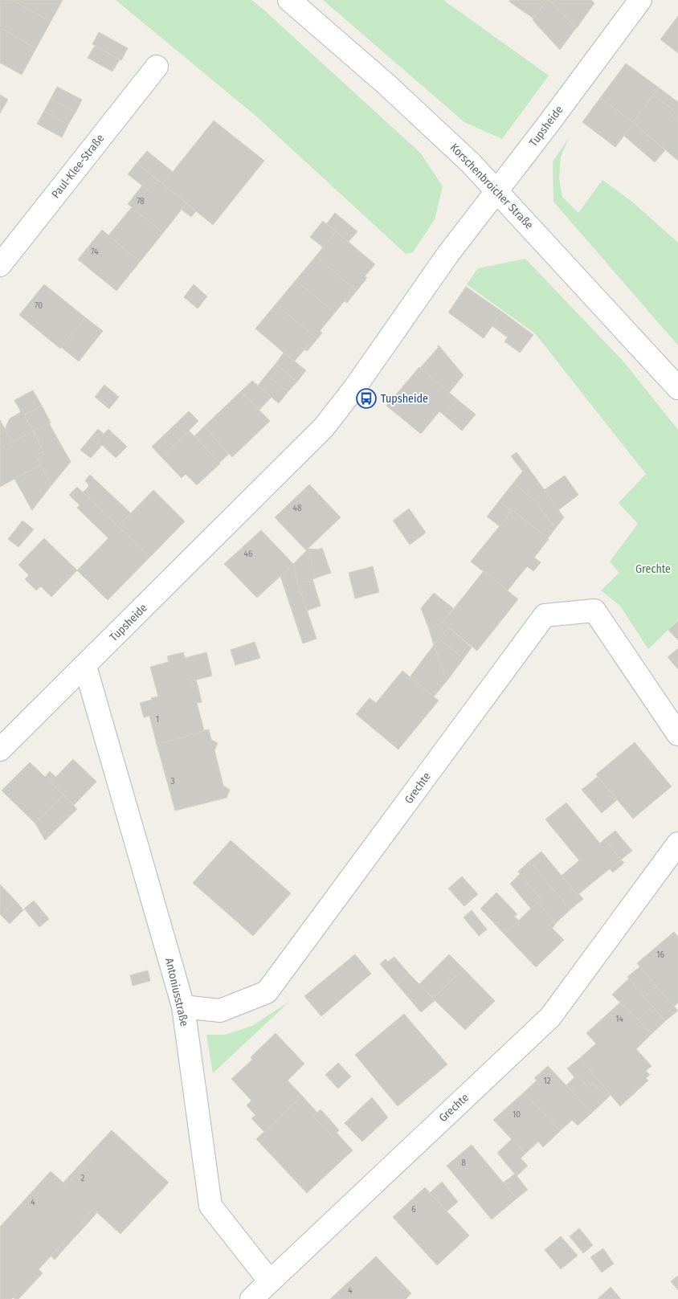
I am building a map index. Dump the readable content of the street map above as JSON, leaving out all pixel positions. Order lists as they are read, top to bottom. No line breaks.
{"streets":{"street":["Tupsheide","Paul-Klee-Straße","Korschenbroicher Straße","Grechte","Antoniusstraße"]},"crossings":[["Tupsheide","Korschenbroicher Straße"],["Tupsheide","Antoniusstraße"],["Grechte","Antoniusstraße"]],"parks":["Grechte"],"places":{"bus stop":["Tupsheide"]},"house_numbers":["78","74","70","48","46","1","3","16","14","12","10","8","2","4","6","4"]}
